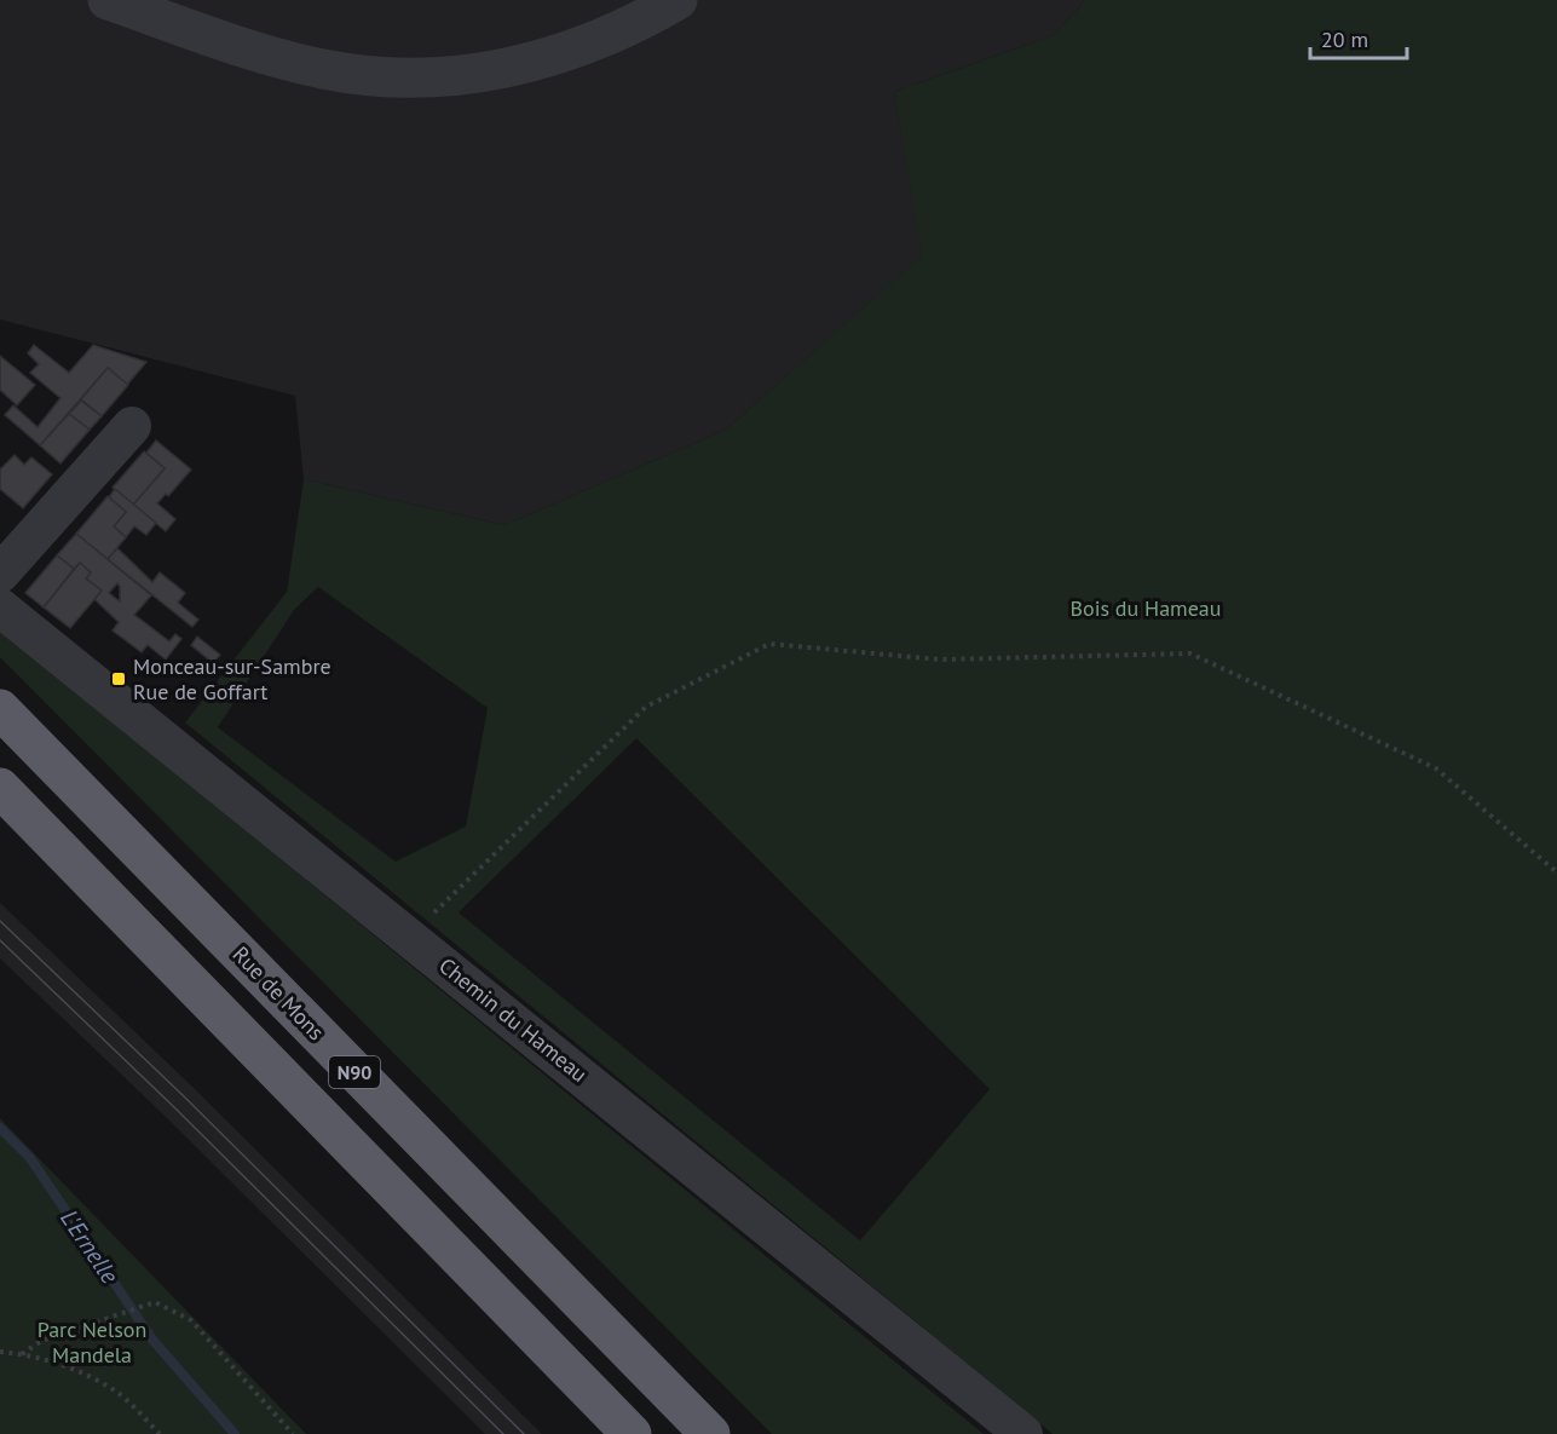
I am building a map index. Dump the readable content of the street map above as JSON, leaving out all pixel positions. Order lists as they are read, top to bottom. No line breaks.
{"streets":{"highway":["Rue de Mons","N90"],"street":["Chemin du Hameau"]},"water":["L'Ernelle"],"parks":["Bois du Hameau","Parc Nelson Mandela"],"places":{"transit":["Monceau-sur-Sambre Rue de Goffart"]},"scale_bar":"20 m"}
